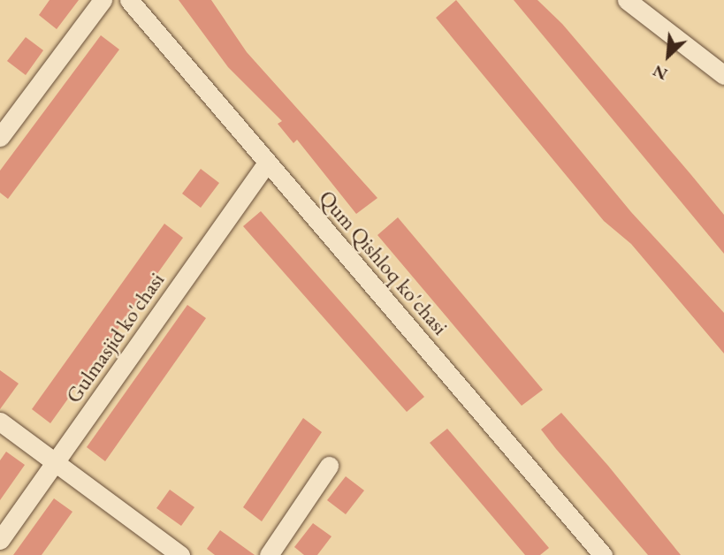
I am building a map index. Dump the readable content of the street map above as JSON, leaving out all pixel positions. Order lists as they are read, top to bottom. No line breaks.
{"streets":{"street":["Qum Qishloq ko'chasi","Gulmasjid ko'chasi"]},"crossings":[["Qum Qishloq ko'chasi","Gulmasjid ko'chasi"]],"north":"bottom left"}
